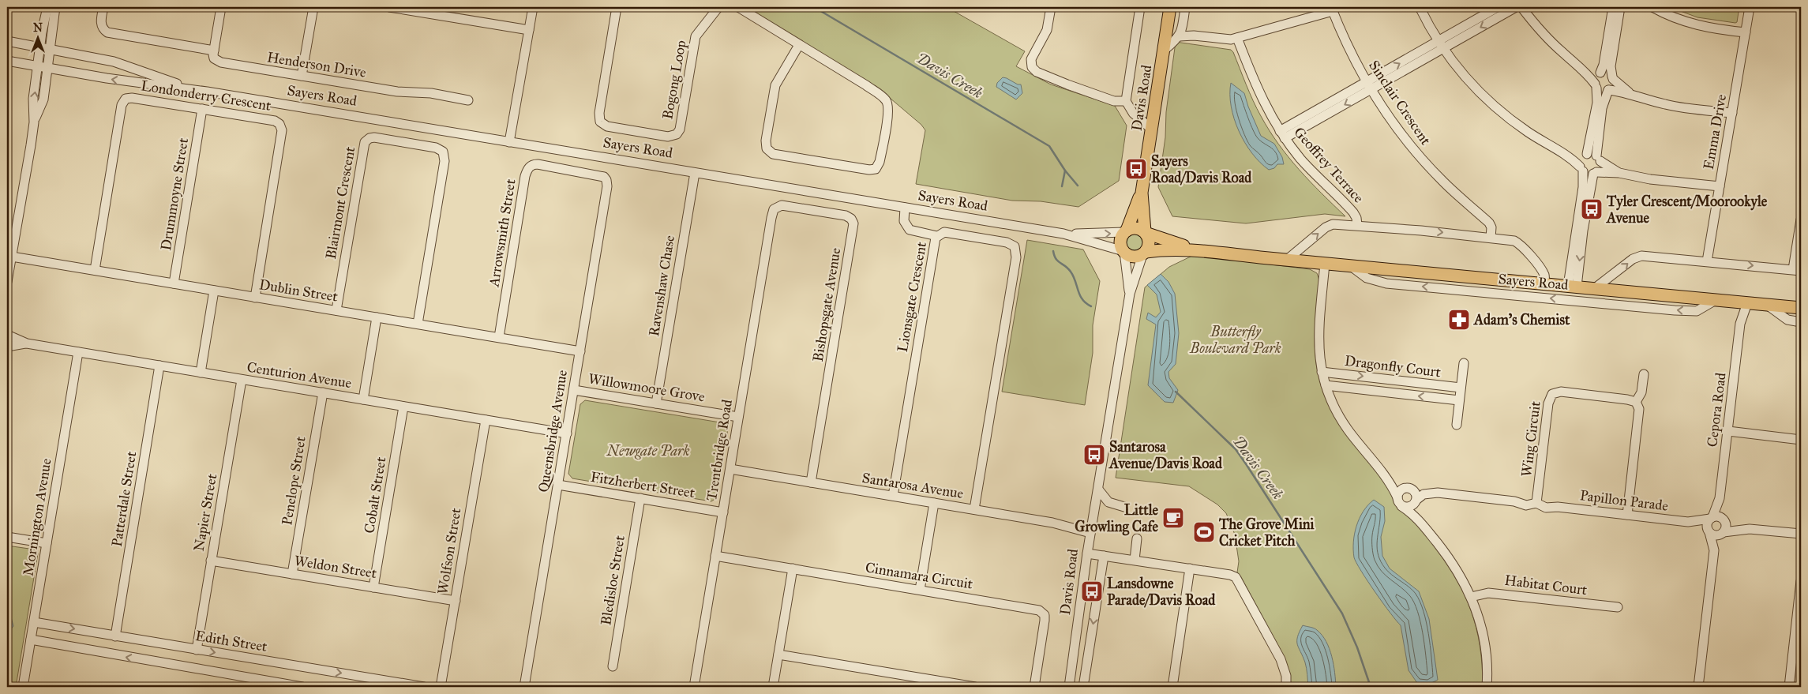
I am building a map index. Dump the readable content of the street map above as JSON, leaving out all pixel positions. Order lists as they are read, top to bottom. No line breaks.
{"streets":{"main road":["Sayers Road","Davis Road"],"street":["Henderson Drive","Bogong Loop","Londonderry Crescent","Sinclair Crescent","Emma Drive","Geoffrey Terrace","Drummoyne Street","Blairmont Crescent","Arrowsmith Street","Ravenshaw Chase","Dublin Street","Lionsgate Crescent","Bishopsgate Avenue","Dragonfly Court","Centurion Avenue","Willowmoore Grove","Cepora Road","Queensbridge Avenue","Wing Circuit","Trentbridge Road","Penelope Street","Fitzherbert Street","Santarosa Avenue","Cobalt Street","Patterdale Street","Papillon Parade","Napier Street","Mornington Avenue","Wolfson Street","Weldon Street","Cinnamara Circuit","Bledisloe Street","Habitat Court","Edith Street"]},"crossings":[["Londonderry Crescent","Drummoyne Street"],["Londonderry Crescent","Dublin Street"],["Sayers Road","Davis Road"],["Sayers Road","Sinclair Crescent"],["Sayers Road","Geoffrey Terrace"],["Sayers Road","Ravenshaw Chase"],["Sayers Road","Cepora Road"],["Davis Road","Santarosa Avenue"],["Drummoyne Street","Dublin Street"],["Blairmont Crescent","Dublin Street"],["Arrowsmith Street","Dublin Street"],["Arrowsmith Street","Queensbridge Avenue"],["Ravenshaw Chase","Willowmoore Grove"],["Dublin Street","Queensbridge Avenue"],["Lionsgate Crescent","Santarosa Avenue"],["Bishopsgate Avenue","Trentbridge Road"],["Bishopsgate Avenue","Santarosa Avenue"],["Centurion Avenue","Queensbridge Avenue"],["Centurion Avenue","Penelope Street"],["Centurion Avenue","Cobalt Street"],["Centurion Avenue","Patterdale Street"],["Centurion Avenue","Napier Street"],["Centurion Avenue","Mornington Avenue"],["Centurion Avenue","Wolfson Street"],["Willowmoore Grove","Queensbridge Avenue"],["Willowmoore Grove","Trentbridge Road"],["Cepora Road","Papillon Parade"],["Queensbridge Avenue","Fitzherbert Street"],["Wing Circuit","Papillon Parade"],["Trentbridge Road","Fitzherbert Street"],["Trentbridge Road","Santarosa Avenue"],["Trentbridge Road","Cinnamara Circuit"],["Penelope Street","Weldon Street"],["Fitzherbert Street","Bledisloe Street"],["Cobalt Street","Weldon Street"],["Patterdale Street","Edith Street"],["Napier Street","Weldon Street"],["Napier Street","Edith Street"],["Mornington Avenue","Edith Street"],["Wolfson Street","Weldon Street"]],"water":["Davis Creek"],"parks":["Butterfly Boulevard Park","Newgate Park"],"places":{"bus stop":["Sayers Road/Davis Road","Tyler Crescent/Moorookyle Avenue","Santarosa Avenue/Davis Road","Lansdowne Parade/Davis Road"],"pharmacy":["Adam's Chemist"],"cafe":["Little Growling Cafe"],"sports":["The Grove Mini Cricket Pitch"]},"north":"top"}
